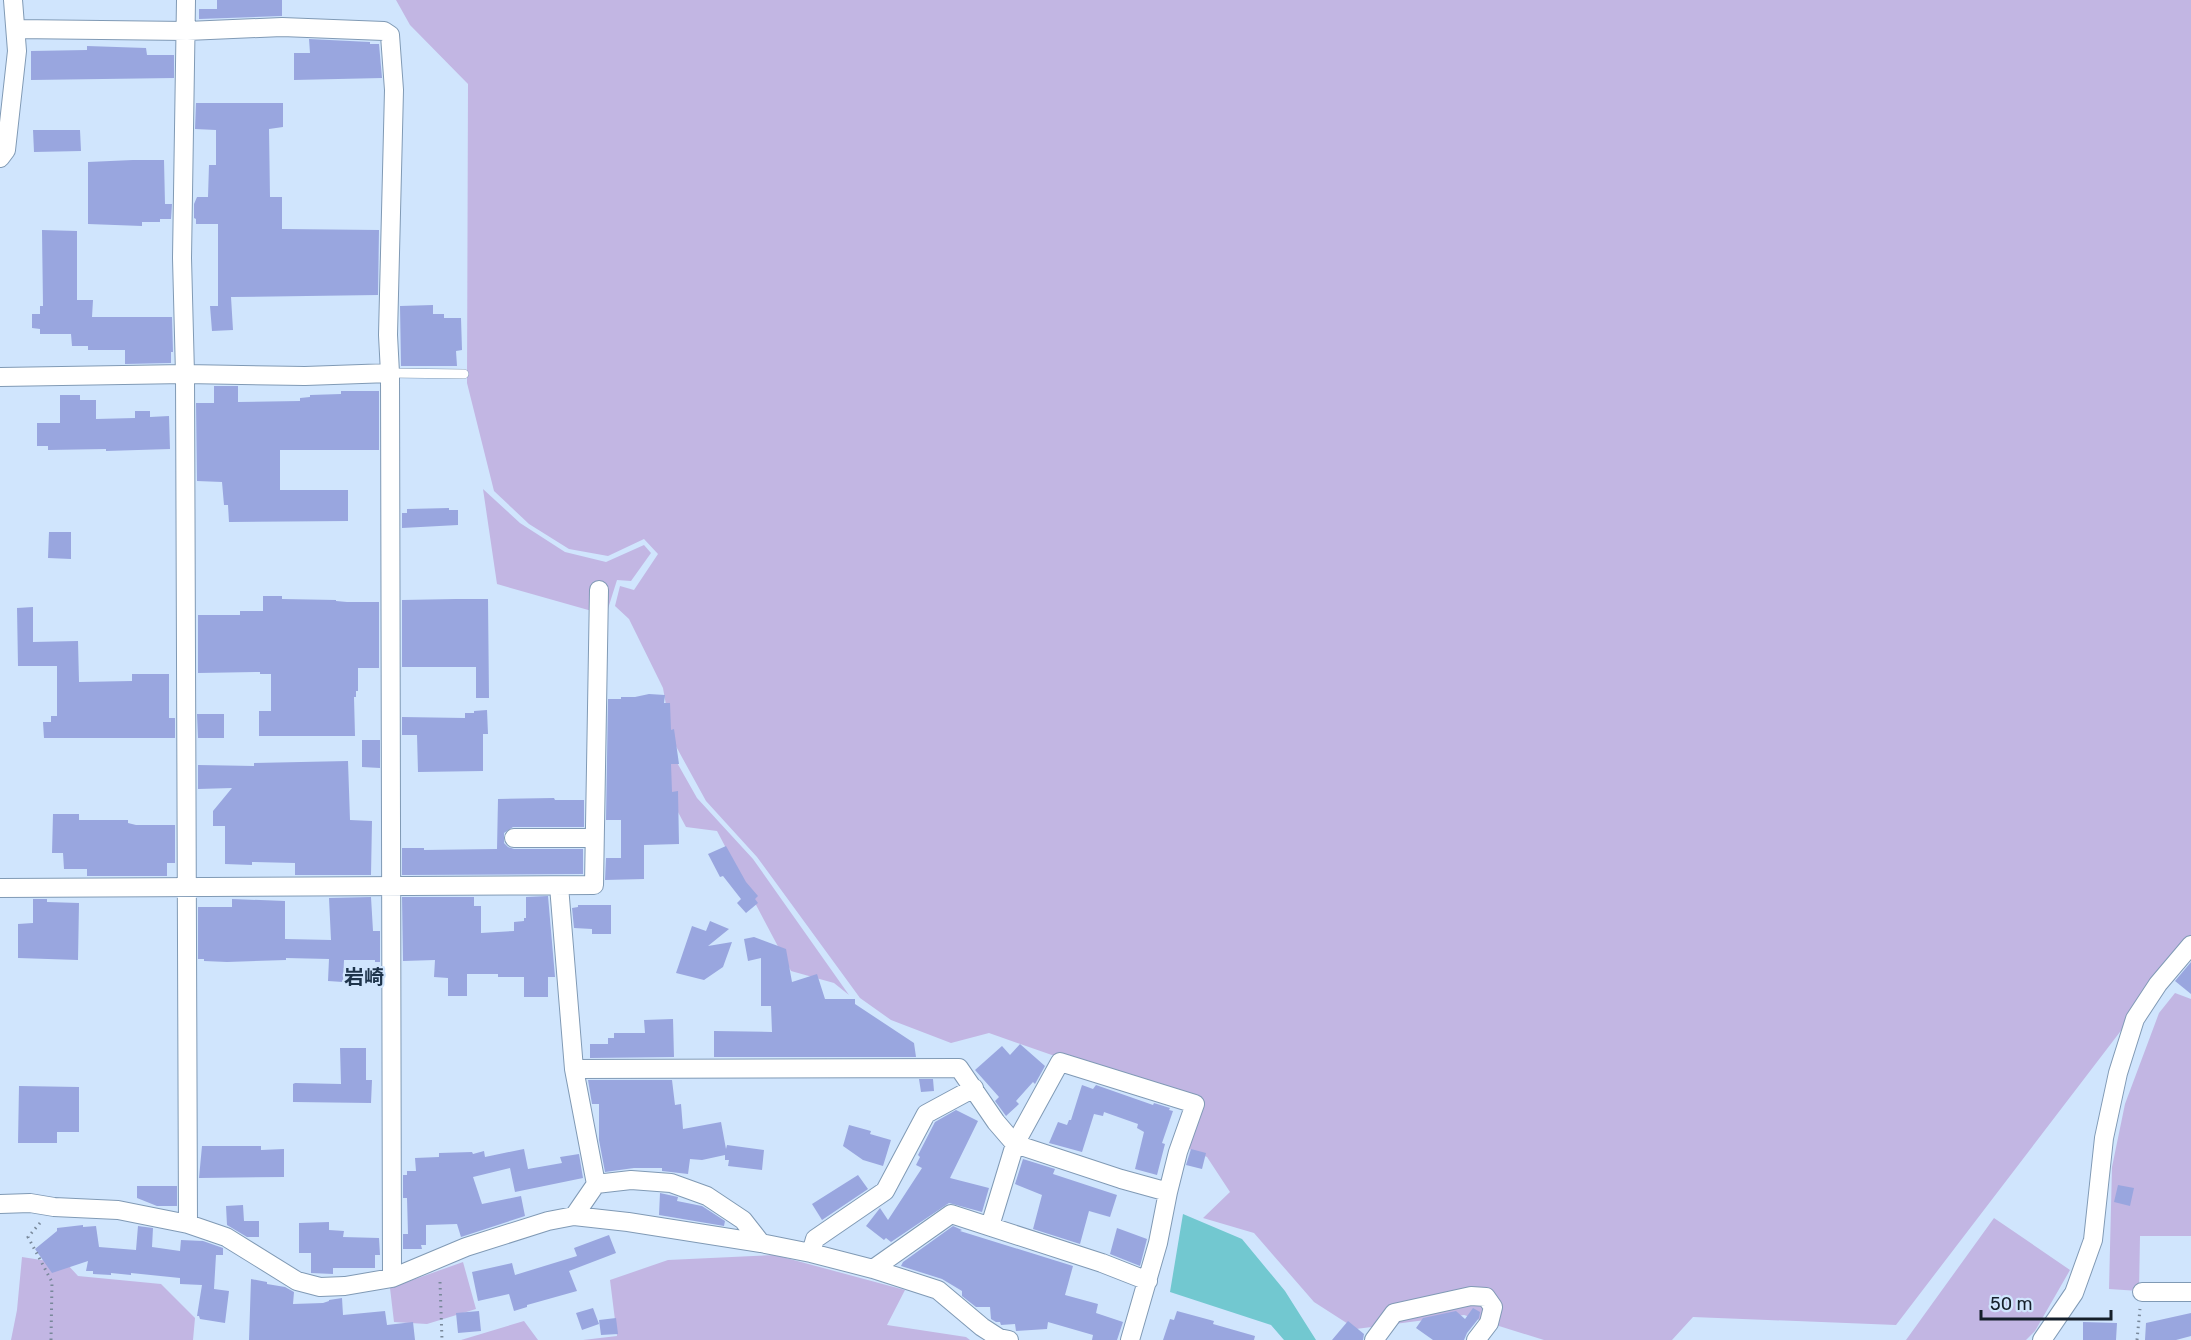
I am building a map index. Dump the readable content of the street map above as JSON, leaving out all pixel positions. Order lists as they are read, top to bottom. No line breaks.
{"districts":["岩崎"],"scale_bar":"50 m"}
